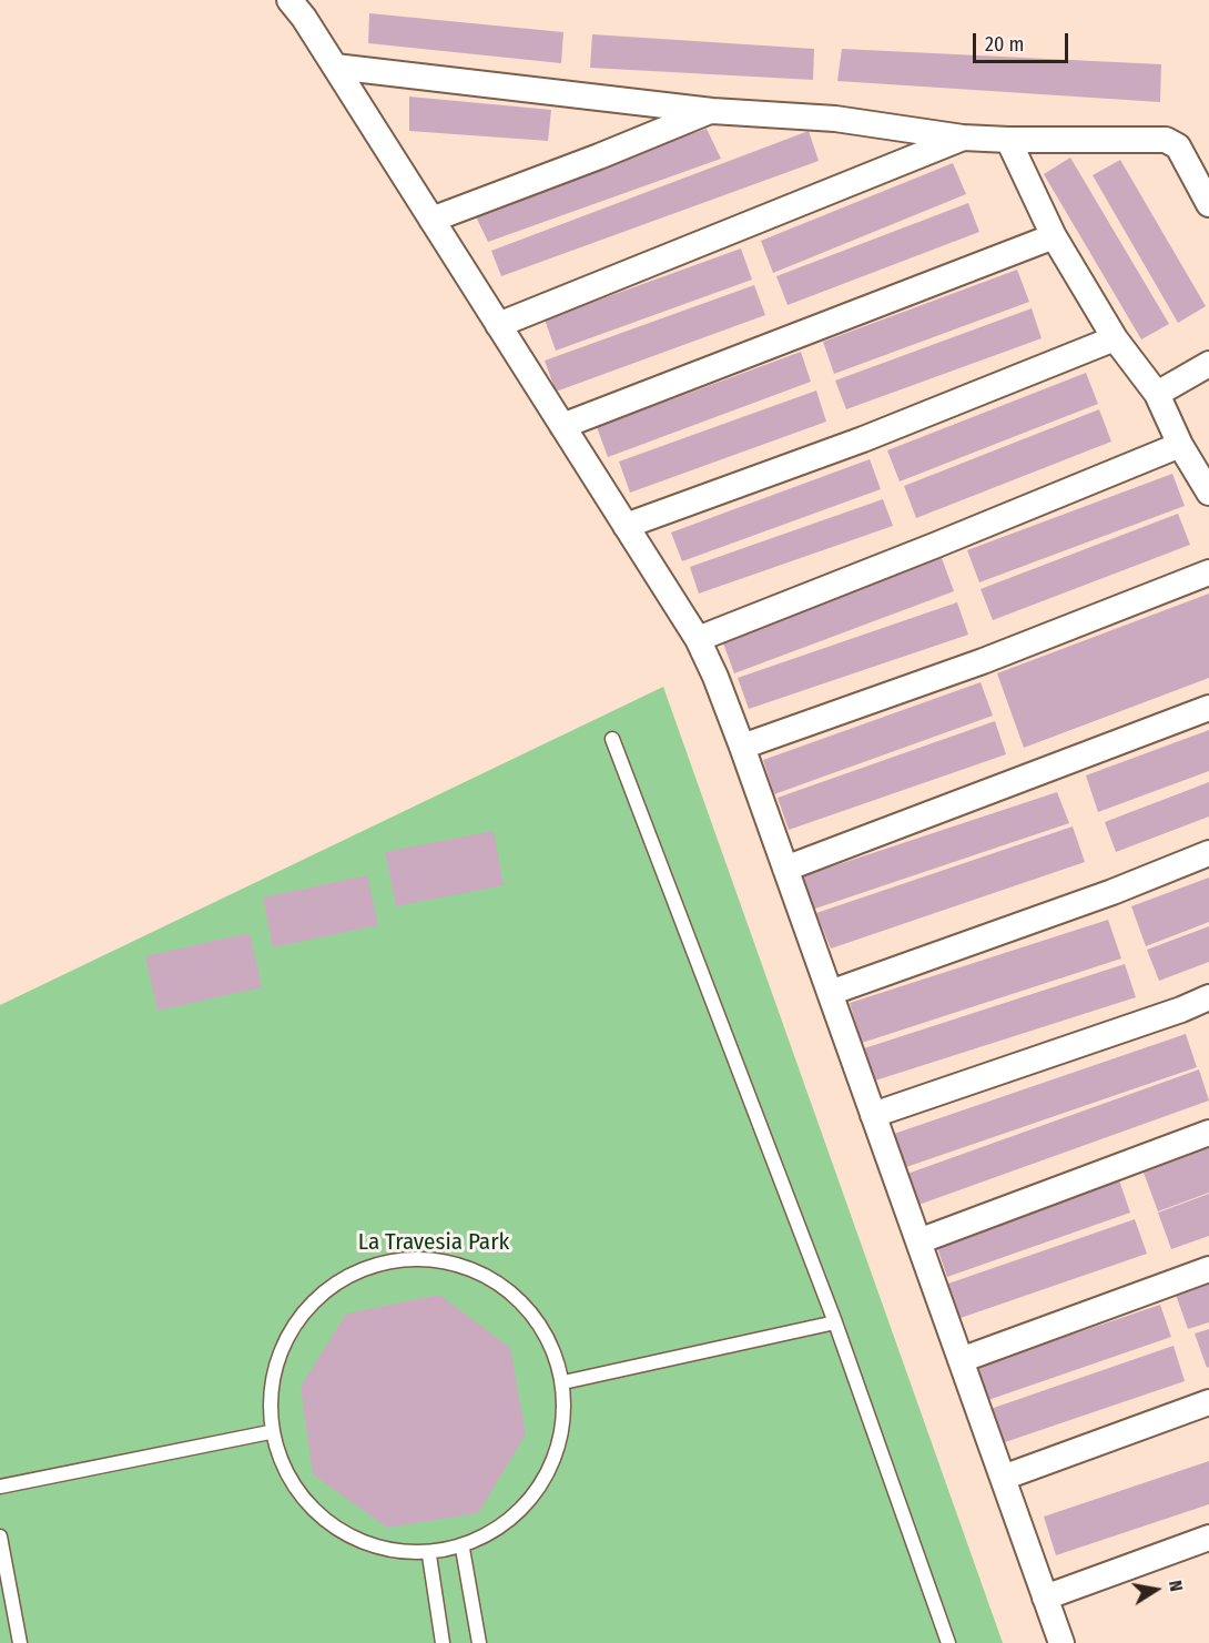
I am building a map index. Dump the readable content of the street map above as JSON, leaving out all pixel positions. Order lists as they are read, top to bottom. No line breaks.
{"parks":["La Travesia Park"],"scale_bar":"20 m","north":"right"}
